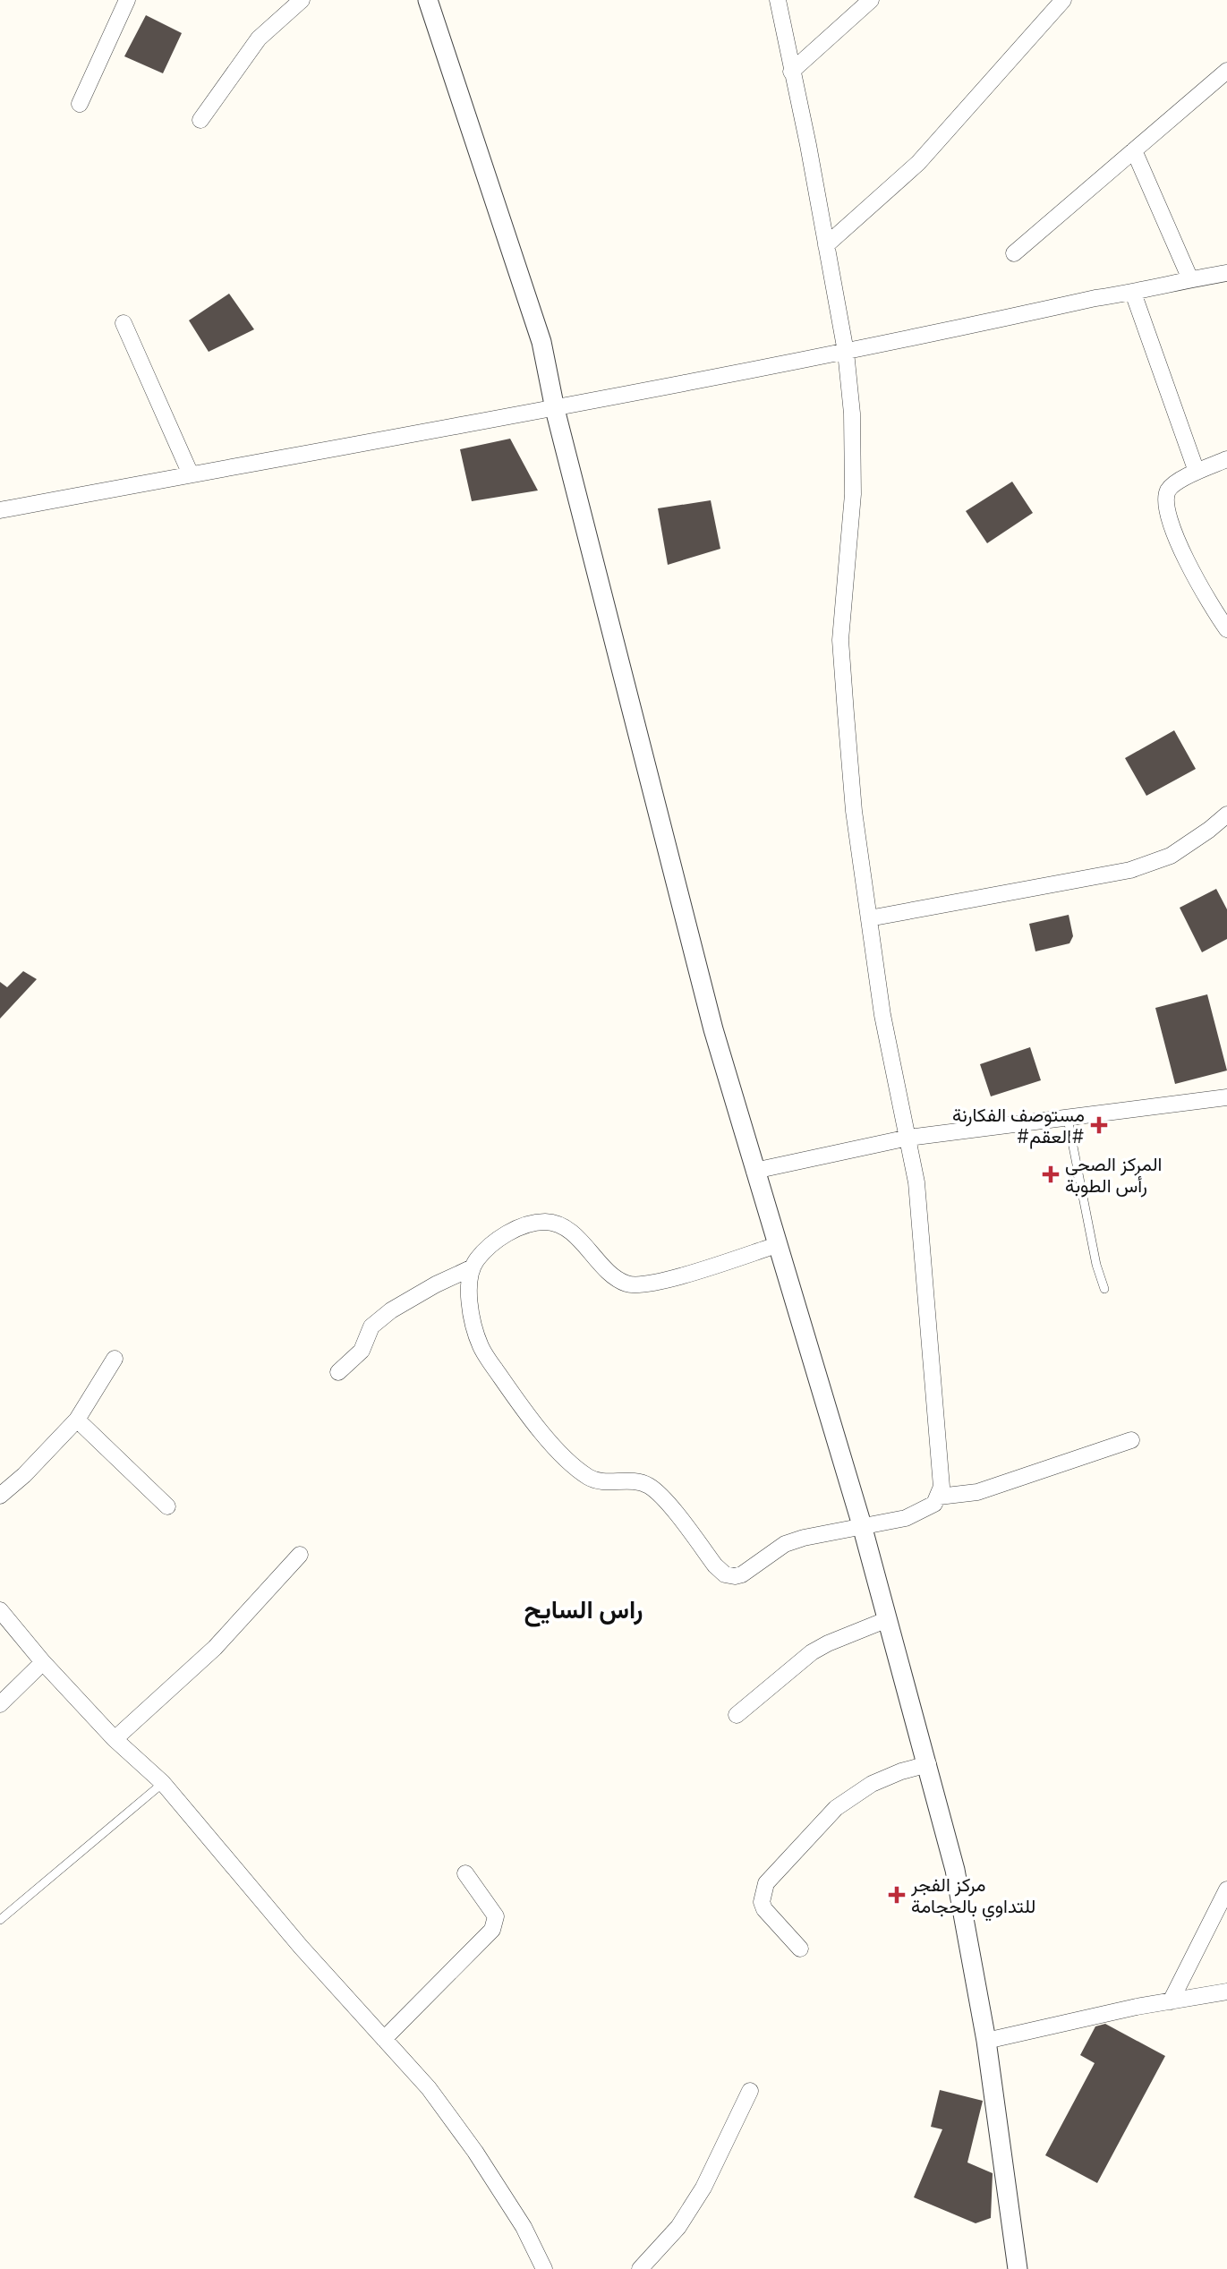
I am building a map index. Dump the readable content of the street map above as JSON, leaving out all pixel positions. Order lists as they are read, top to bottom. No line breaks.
{"districts":["راس السايح"],"places":{"health":["مستوصف الفكارنة #العقم#","المركز الصحي رأس الطوبة","مركز الفجر للتداوي بالحجامة"]}}
